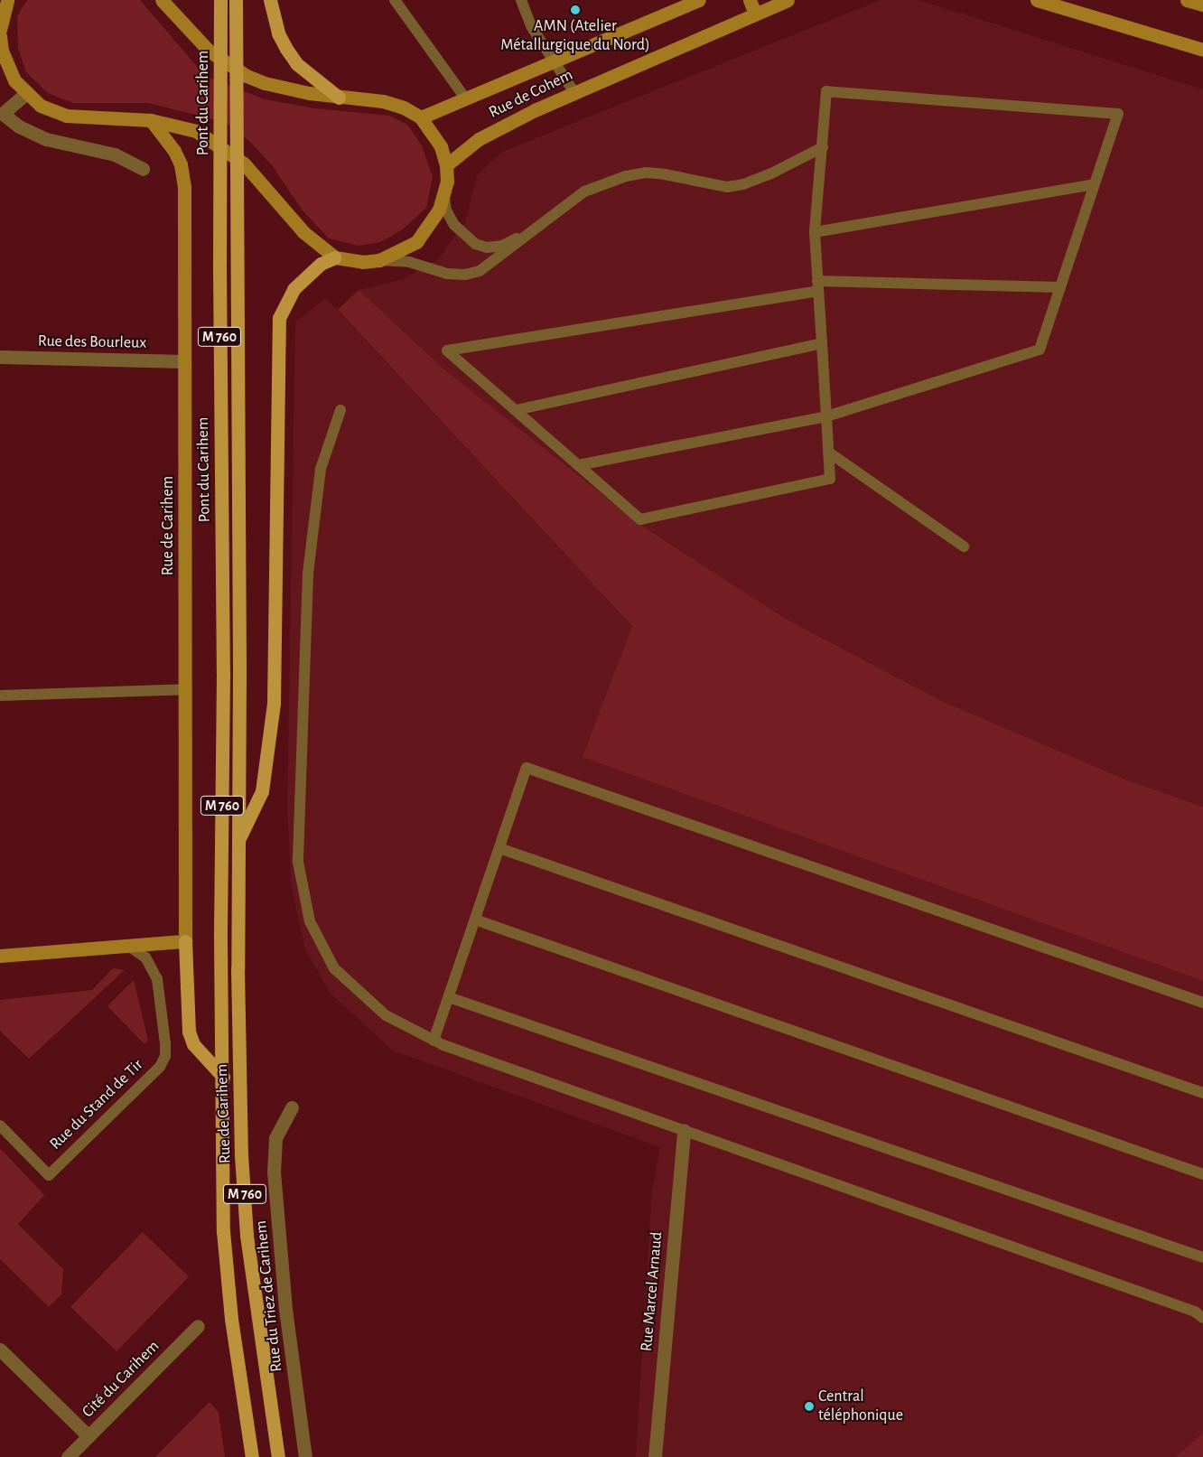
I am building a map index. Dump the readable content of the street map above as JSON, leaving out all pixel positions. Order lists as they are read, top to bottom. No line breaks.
{"streets":{"main road":["Pont du Carihem","M 760","Rue de Carihem"],"street":["Rue de Cohem","Rue des Bourleux","Rue Marcel Arnaud","Rue du Triez de Carihem","Cité du Carihem"],"lane":["Rue du Stand de Tir"]},"crossings":[["Pont du Carihem","Rue de Carihem"],["Rue des Bourleux","Rue de Carihem"]],"places":["AMN (Atelier Métallurgique du Nord)","Central téléphonique"]}
